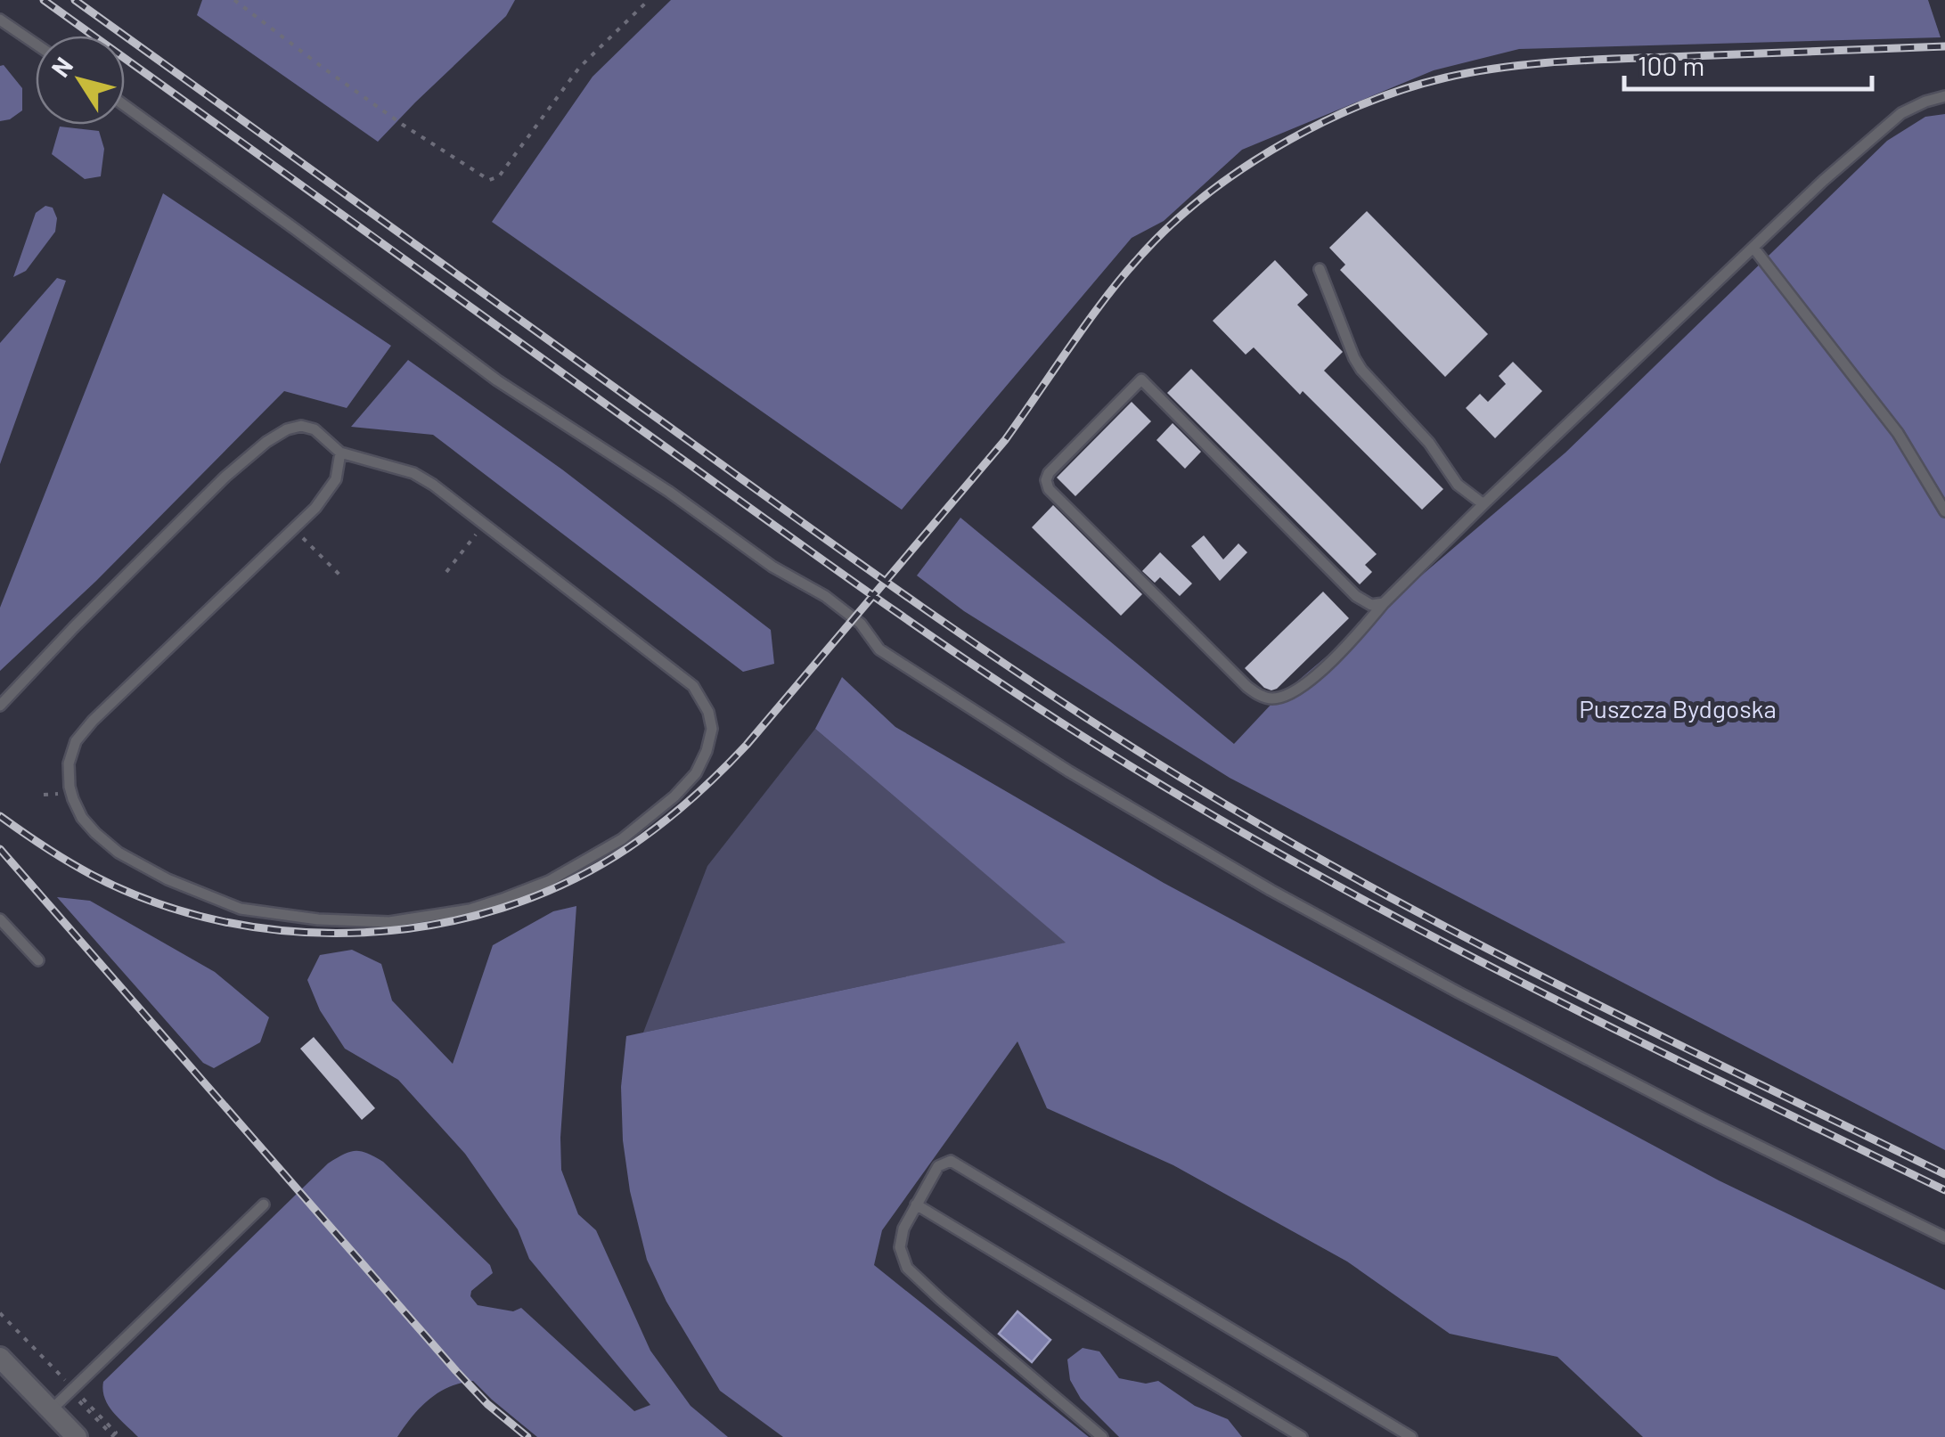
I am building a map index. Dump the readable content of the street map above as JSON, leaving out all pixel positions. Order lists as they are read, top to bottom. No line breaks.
{"parks":["Puszcza Bydgoska"],"scale_bar":"100 m","north":"top left"}
